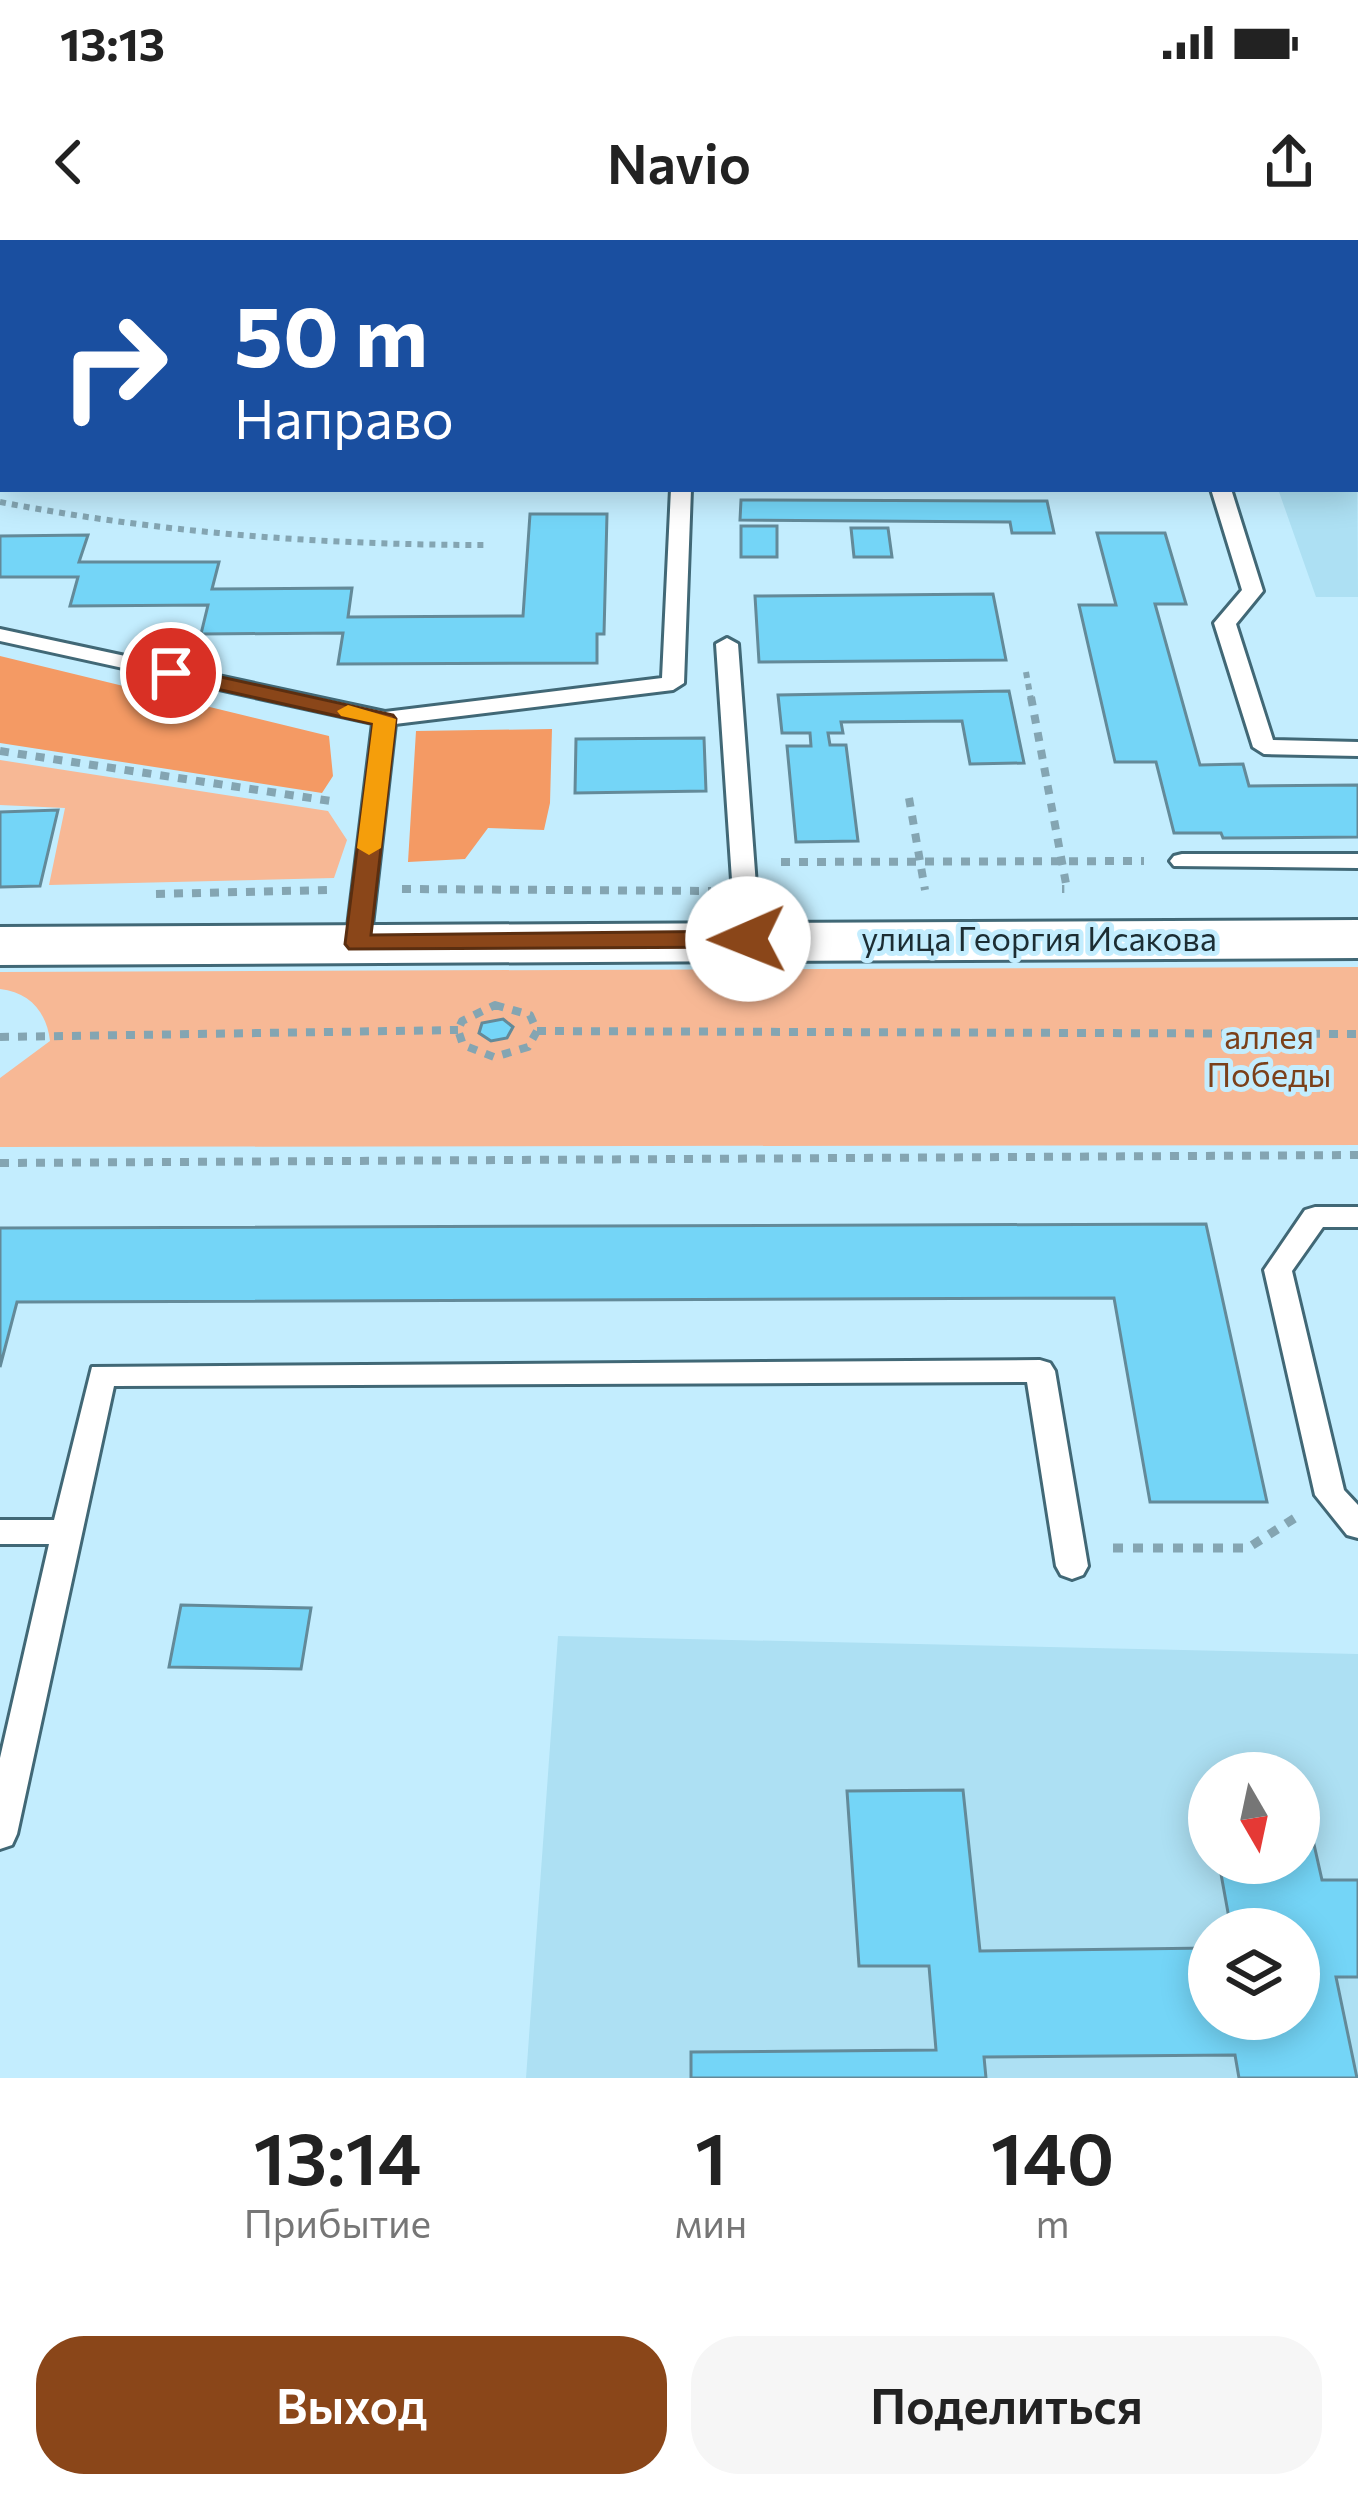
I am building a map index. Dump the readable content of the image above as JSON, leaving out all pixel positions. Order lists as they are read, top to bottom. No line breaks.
{"streets":{"street":["улица Георгия Исакова"]},"parks":["аллея Победы"],"north":"bottom","page":{"status":"13:13","header":"Navio","turn":["50 m","Направо"],"eta":["13:14","Прибытие","1","мин","140","m"],"buttons":["Выход","Поделиться"]}}
